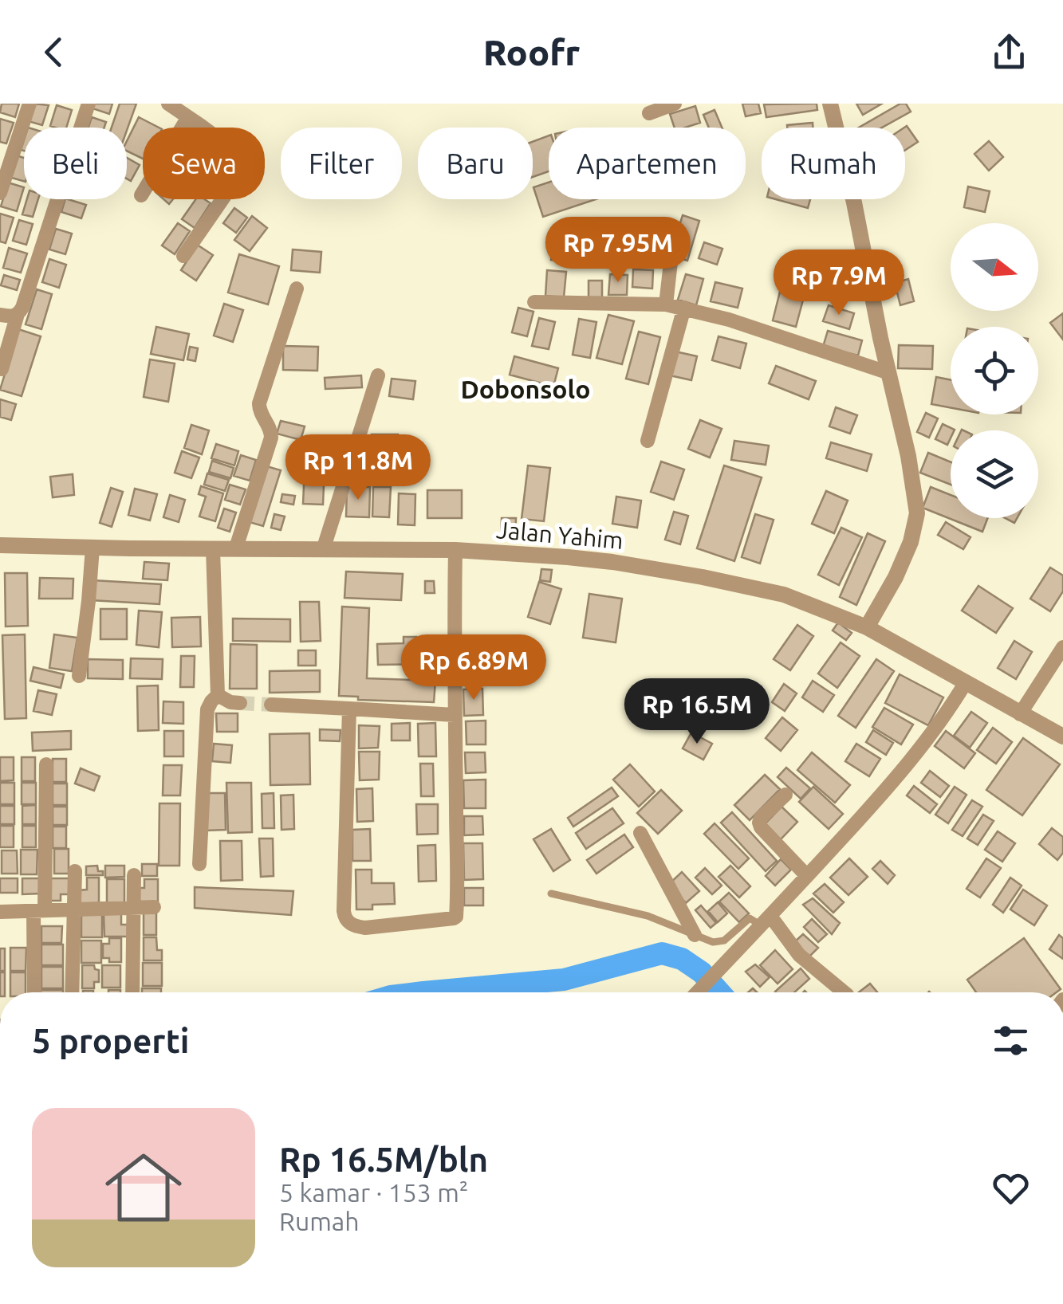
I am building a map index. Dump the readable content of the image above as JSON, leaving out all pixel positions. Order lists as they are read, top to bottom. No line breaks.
{"streets":{"street":["Jalan Yahim"]},"districts":["Dobonsolo"],"north":"right","page":{"header":"Roofr","chip":["Beli","Sewa","Filter","Baru","Apartemen","Rumah"],"price":["Rp 7.95M","Rp 7.9M","Rp 11.8M","Rp 6.89M","Rp 16.5M"],"heading":"5 properti","list":[{"name":"Rp 16.5M/bln","note":"5 kamar · 153 m² · Rumah"}]}}
